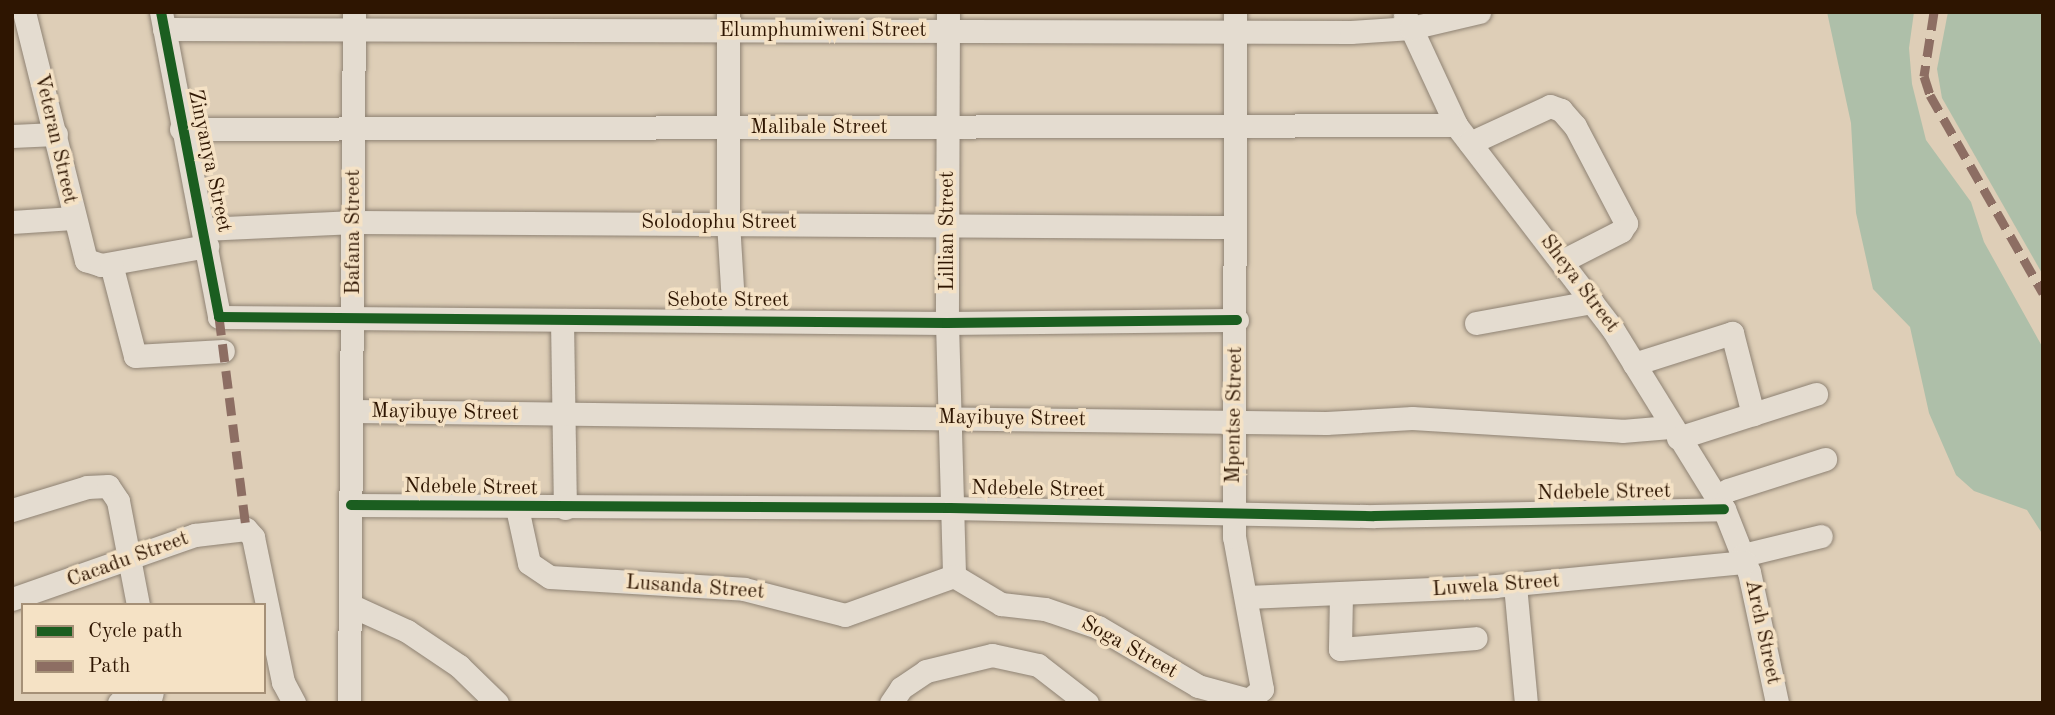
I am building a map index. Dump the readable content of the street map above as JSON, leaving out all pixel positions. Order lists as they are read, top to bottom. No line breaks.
{"streets":{"street":["Elumphumiweni Street","Malibale Street","Veteran Street","Zinyanya Street","Solodophu Street","Lillian Street","Bafana Street","Sheya Street","Sebote Street","Mayibuye Street","Mpentse Street","Ndebele Street","Cacadu Street","Luwela Street","Lusanda Street","Arch Street","Soga Street"]},"crossings":[["Elumphumiweni Street","Zinyanya Street"],["Elumphumiweni Street","Lillian Street"],["Elumphumiweni Street","Bafana Street"],["Elumphumiweni Street","Sheya Street"],["Elumphumiweni Street","Mpentse Street"],["Malibale Street","Zinyanya Street"],["Malibale Street","Lillian Street"],["Malibale Street","Bafana Street"],["Malibale Street","Sheya Street"],["Malibale Street","Mpentse Street"],["Veteran Street","Solodophu Street"],["Zinyanya Street","Solodophu Street"],["Zinyanya Street","Sebote Street"],["Solodophu Street","Lillian Street"],["Solodophu Street","Bafana Street"],["Solodophu Street","Mpentse Street"],["Lillian Street","Sebote Street"],["Lillian Street","Mayibuye Street"],["Lillian Street","Ndebele Street"],["Lillian Street","Lusanda Street"],["Lillian Street","Soga Street"],["Bafana Street","Sebote Street"],["Bafana Street","Mayibuye Street"],["Bafana Street","Ndebele Street"],["Sheya Street","Mayibuye Street"],["Sheya Street","Ndebele Street"],["Sheya Street","Luwela Street"],["Sheya Street","Arch Street"],["Sebote Street","Mpentse Street"],["Mayibuye Street","Mpentse Street"],["Mpentse Street","Ndebele Street"],["Mpentse Street","Luwela Street"],["Mpentse Street","Soga Street"],["Ndebele Street","Lusanda Street"],["Luwela Street","Arch Street"],["Lusanda Street","Soga Street"]],"legend":["Cycle path","Path"]}
